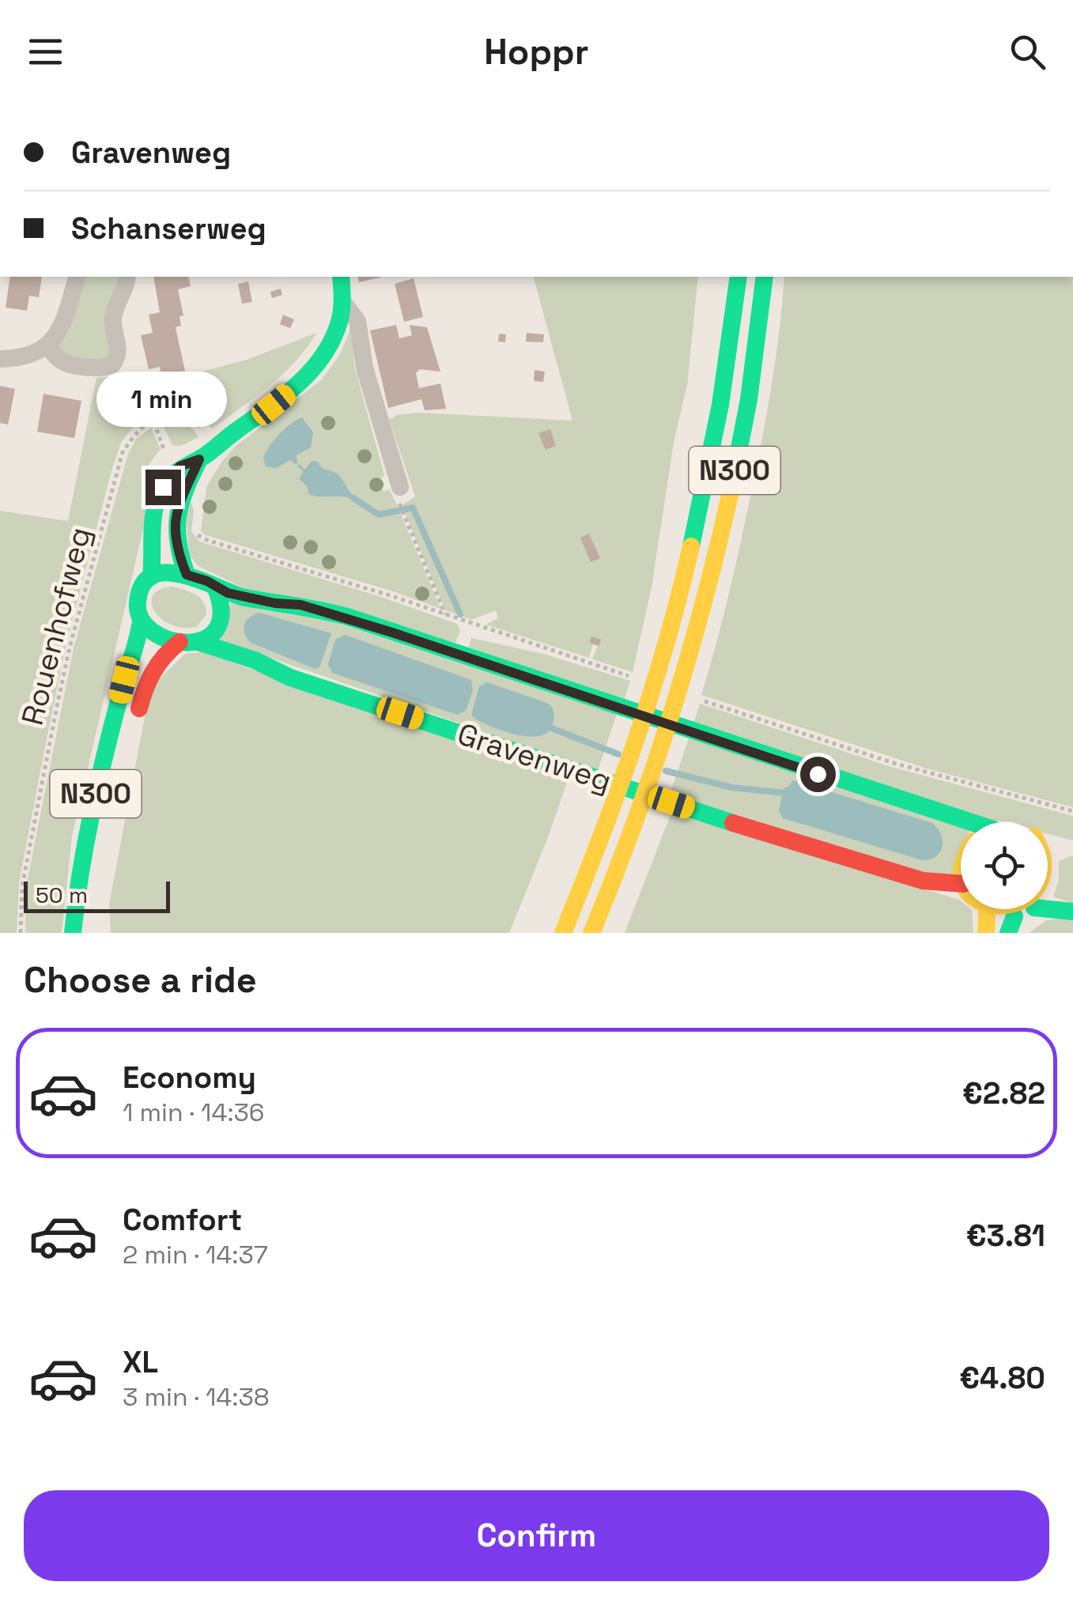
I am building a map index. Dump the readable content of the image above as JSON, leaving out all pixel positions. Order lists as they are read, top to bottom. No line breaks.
{"streets":{"main road":["N300","Gravenweg"],"path":["Rouenhofweg"]},"crossings":[["N300","Gravenweg"]],"scale_bar":"50 m","page":{"header":"Hoppr","banner":["Gravenweg","Schanserweg"],"bubble":"1 min","scale":"50 m","heading":"Choose a ride","list":[{"name":"Economy","note":"1 min · 14:36","value":"€2.82"},{"name":"Comfort","note":"2 min · 14:37","value":"€3.81"},{"name":"XL","note":"3 min · 14:38","value":"€4.80"}],"buttons":"Confirm"}}
